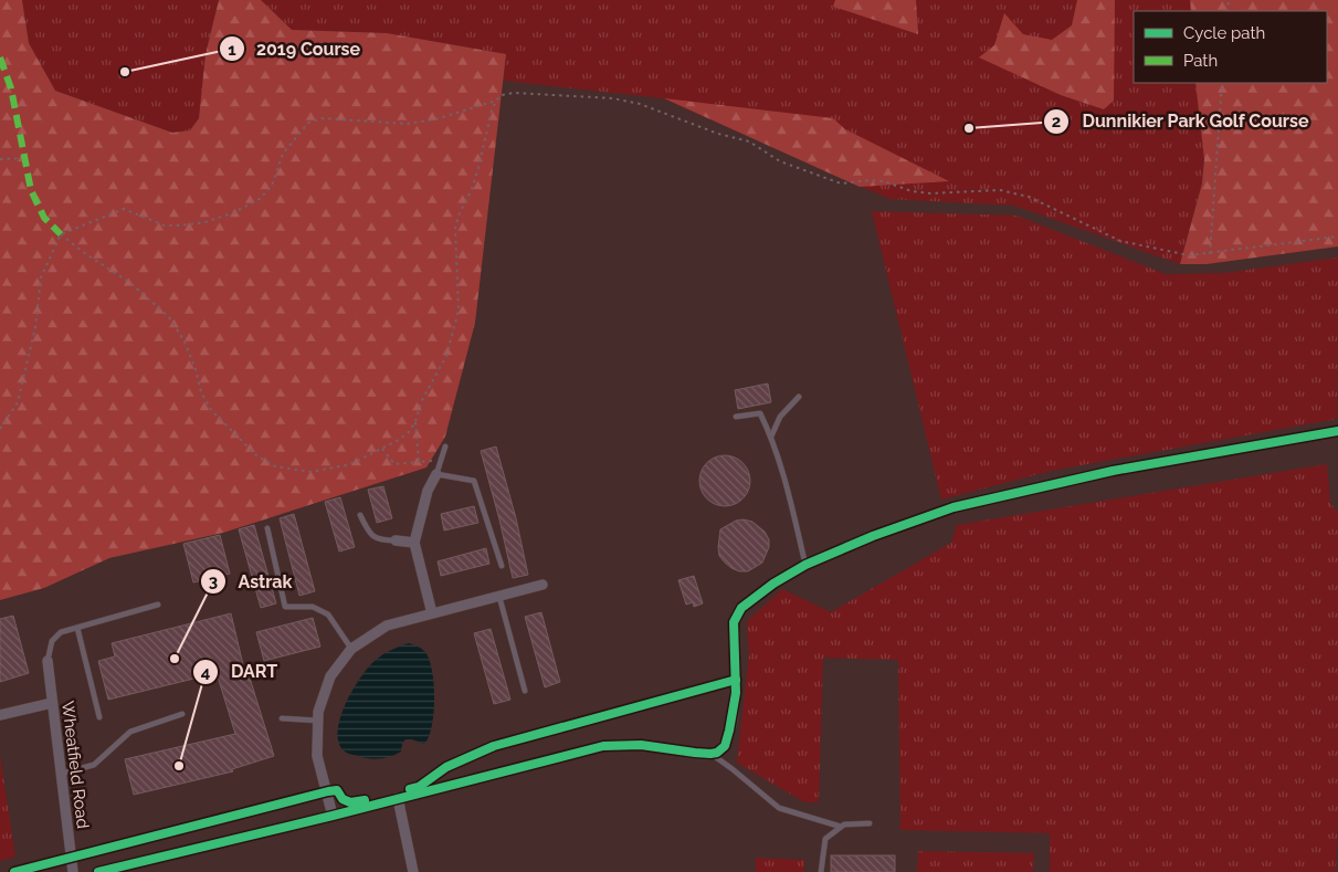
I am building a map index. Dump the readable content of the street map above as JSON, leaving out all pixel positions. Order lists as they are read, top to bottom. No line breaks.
{"streets":{"street":["Wheatfield Road"]},"places":["2019 Course","Dunnikier Park Golf Course","Astrak","DART"],"legend":["Cycle path","Path"]}
